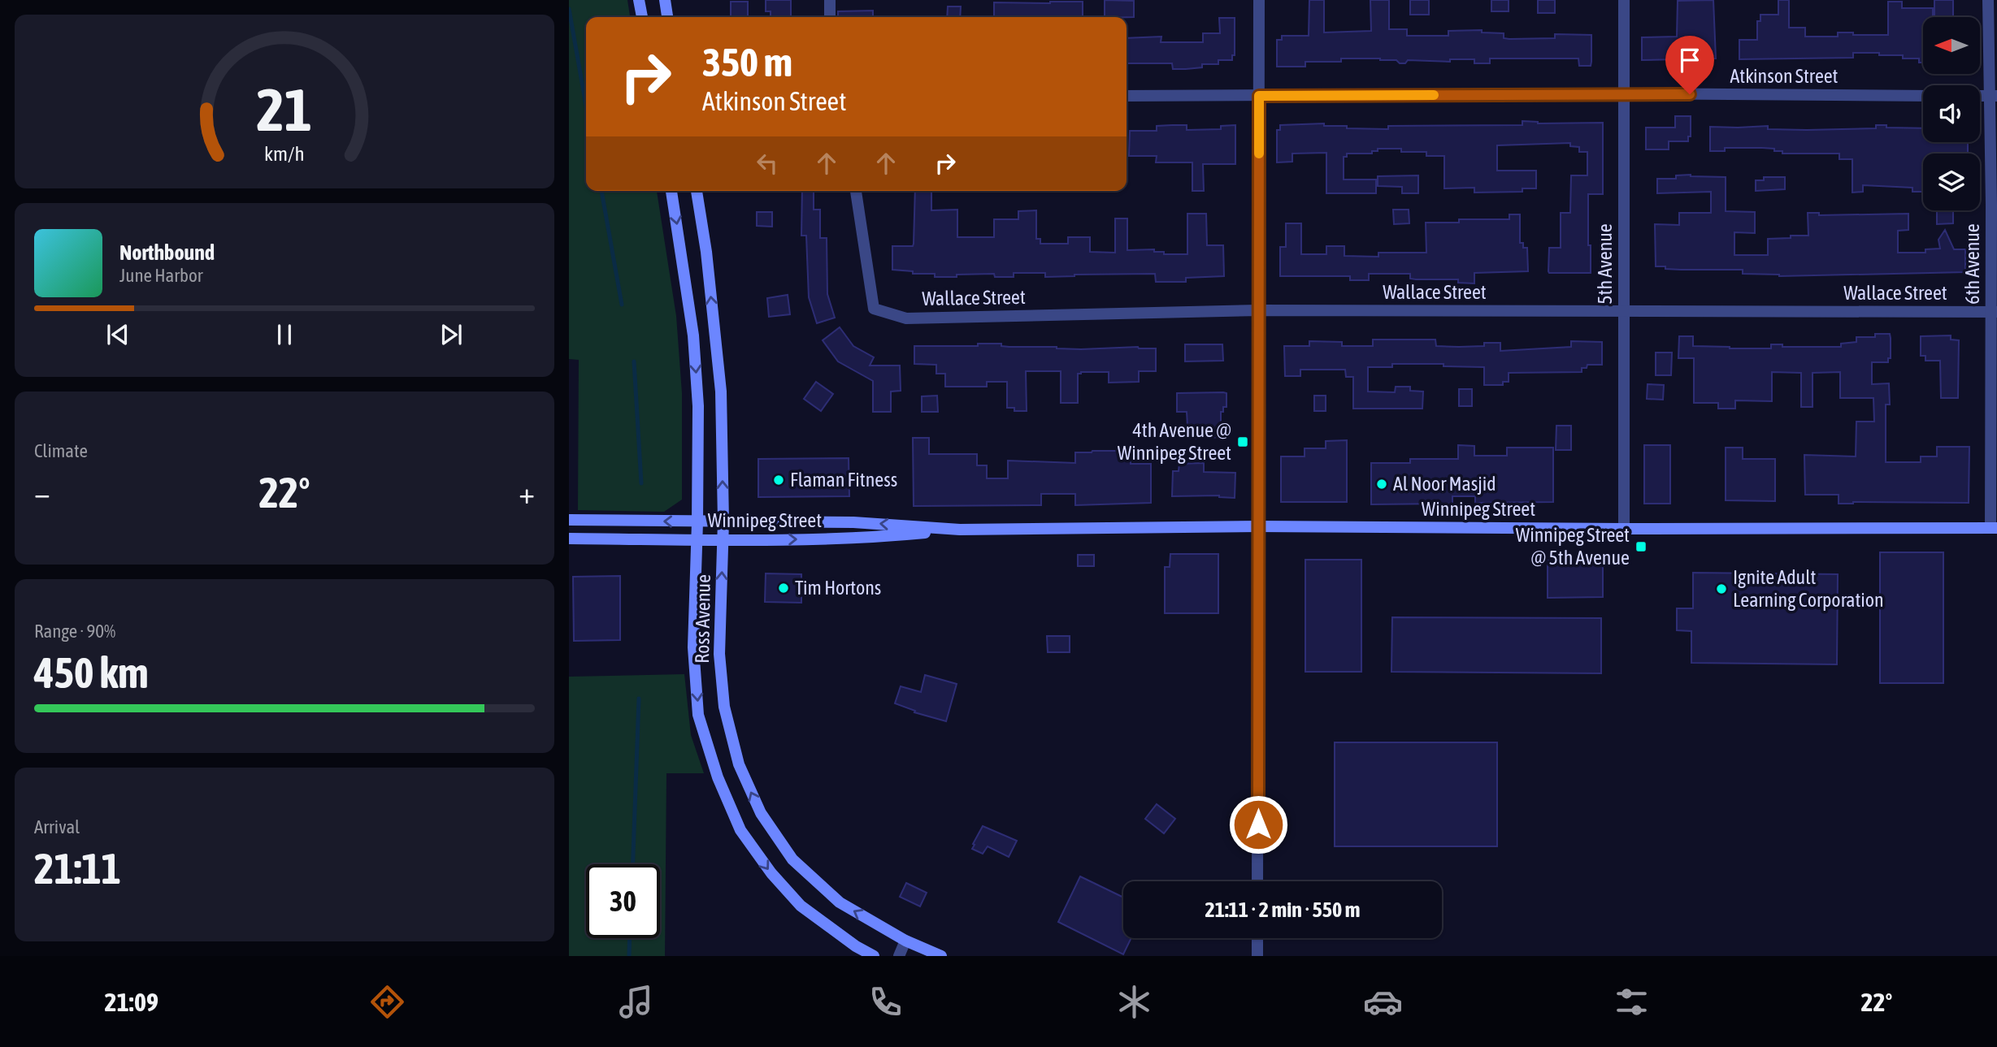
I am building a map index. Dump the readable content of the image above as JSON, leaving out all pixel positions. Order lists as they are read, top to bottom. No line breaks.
{"streets":{"main road":["Winnipeg Street","Ross Avenue"],"street":["Atkinson Street","5th Avenue","6th Avenue","Wallace Street"]},"crossings":[["Atkinson Street","5th Avenue"],["5th Avenue","Wallace Street"],["5th Avenue","Winnipeg Street"],["6th Avenue","Wallace Street"],["6th Avenue","Winnipeg Street"],["Winnipeg Street","Ross Avenue"]],"places":{"transit":["4th Avenue @ Winnipeg Street","Winnipeg Street @ 5th Avenue"],"other":["Flaman Fitness","Al Noor Masjid","Tim Hortons","Ignite Adult Learning Corporation"]},"north":"left","page":{"turn":["350 m","Atkinson Street"],"song":["Northbound","June Harbor"],"tile":["Climate",["Range · 90%","450 km"],["Arrival","21:11"]],"heat":["−","22°","+"],"limit":"30","trip":"21:11 · 2 min · 550 m","tabs":["21:09","22°"],"gauge":["21","km/h"]}}
